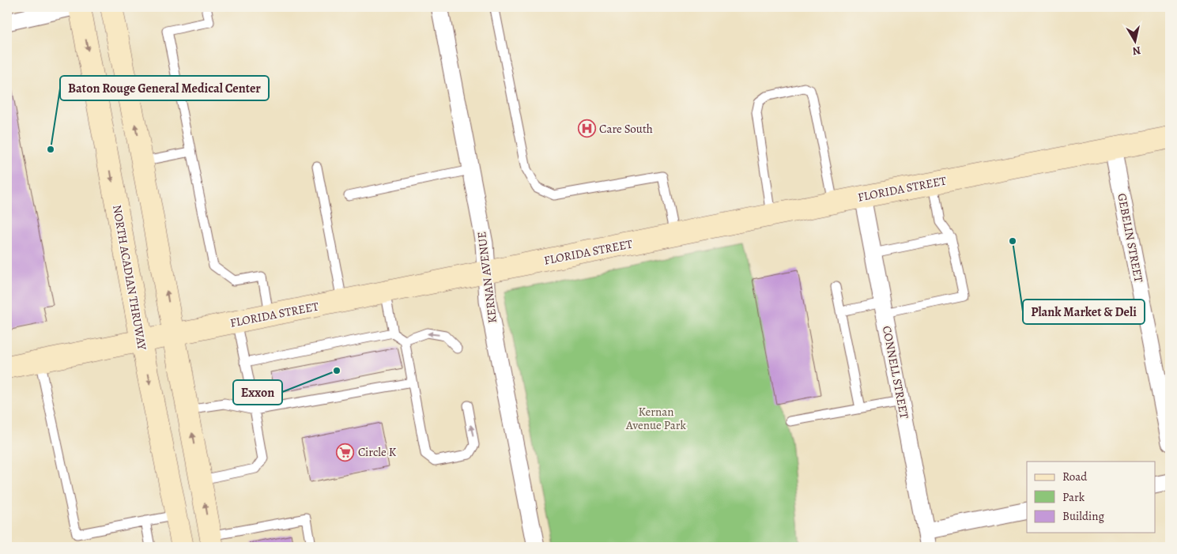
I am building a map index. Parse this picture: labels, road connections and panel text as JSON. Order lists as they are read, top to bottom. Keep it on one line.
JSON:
{"streets":{"main road":["FLORIDA STREET","NORTH ACADIAN THRUWAY"],"street":["GEBELIN STREET","KERNAN AVENUE","CONNELL STREET"]},"crossings":[["FLORIDA STREET","GEBELIN STREET"],["FLORIDA STREET","NORTH ACADIAN THRUWAY"],["FLORIDA STREET","KERNAN AVENUE"],["FLORIDA STREET","CONNELL STREET"]],"parks":["Kernan Avenue Park"],"places":{"hospital":["Care South"],"other":["Baton Rouge General Medical Center","Plank Market & Deli","Exxon"],"supermarket":["Circle K"]},"legend":["Road","Park","Building"],"north":"bottom"}
